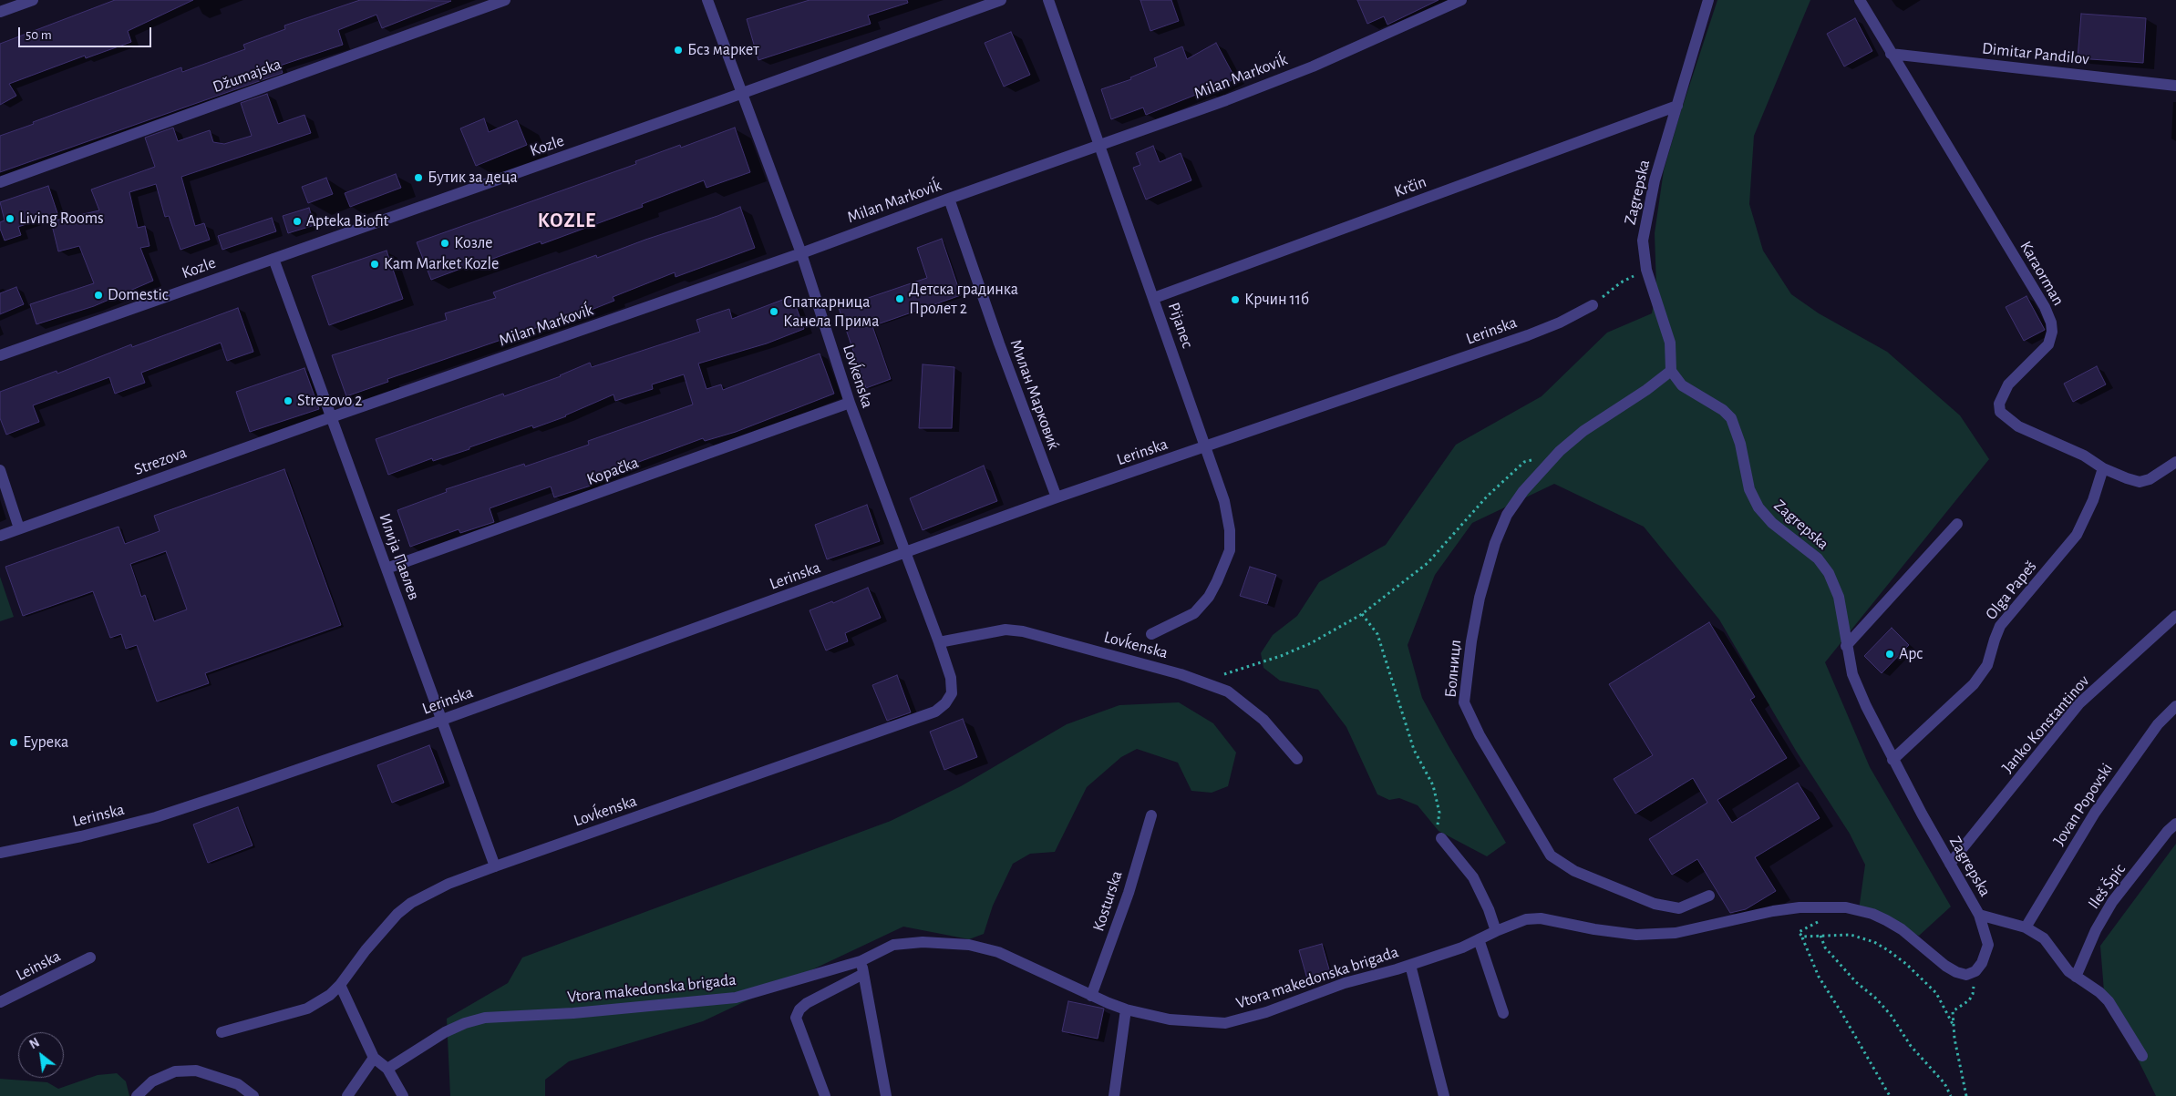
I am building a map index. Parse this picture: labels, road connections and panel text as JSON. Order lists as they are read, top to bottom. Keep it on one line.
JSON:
{"streets":{"street":["Dimitar Pandilov","Džumajska","Milan Markoviḱ","Kozle","Krčin","Zagrepska","Karaorman","Pijanec","Lerinska","Lovḱenska","Милан Марковиќ","Strezova","Kopačka","Илија Павлев","Olga Papeš","Болницл","Janko Konstantinov","Jovan Popovski","Ileš Špic","Kosturska","Leinska","Vtora makedonska brigada"]},"crossings":[["Dimitar Pandilov","Karaorman"],["Milan Markoviḱ","Pijanec"],["Milan Markoviḱ","Lovḱenska"],["Milan Markoviḱ","Милан Марковиќ"],["Milan Markoviḱ","Strezova"],["Milan Markoviḱ","Илија Павлев"],["Kozle","Lovḱenska"],["Kozle","Илија Павлев"],["Krčin","Zagrepska"],["Krčin","Pijanec"],["Zagrepska","Olga Papeš"],["Zagrepska","Болницл"],["Zagrepska","Janko Konstantinov"],["Zagrepska","Jovan Popovski"],["Zagrepska","Ileš Špic"],["Karaorman","Olga Papeš"],["Pijanec","Lerinska"],["Lerinska","Lovḱenska"],["Lerinska","Милан Марковиќ"],["Lerinska","Илија Павлев"],["Lovḱenska","Kopačka"],["Lovḱenska","Илија Павлев"],["Strezova","Илија Павлев"],["Kopačka","Илија Павлев"],["Kosturska","Vtora makedonska brigada"]],"districts":["KOZLE"],"places":["Бсз маркет","Бутик за деца","Living Rooms","Apteka Biofit","Козле","Kam Market Kozle","Domestic","Детска градинка Пролет 2","Крчин 11б","Спаткарница Канела Прима","Strezovo 2","Арс","Еурека"],"scale_bar":"50 m","north":"top left"}
